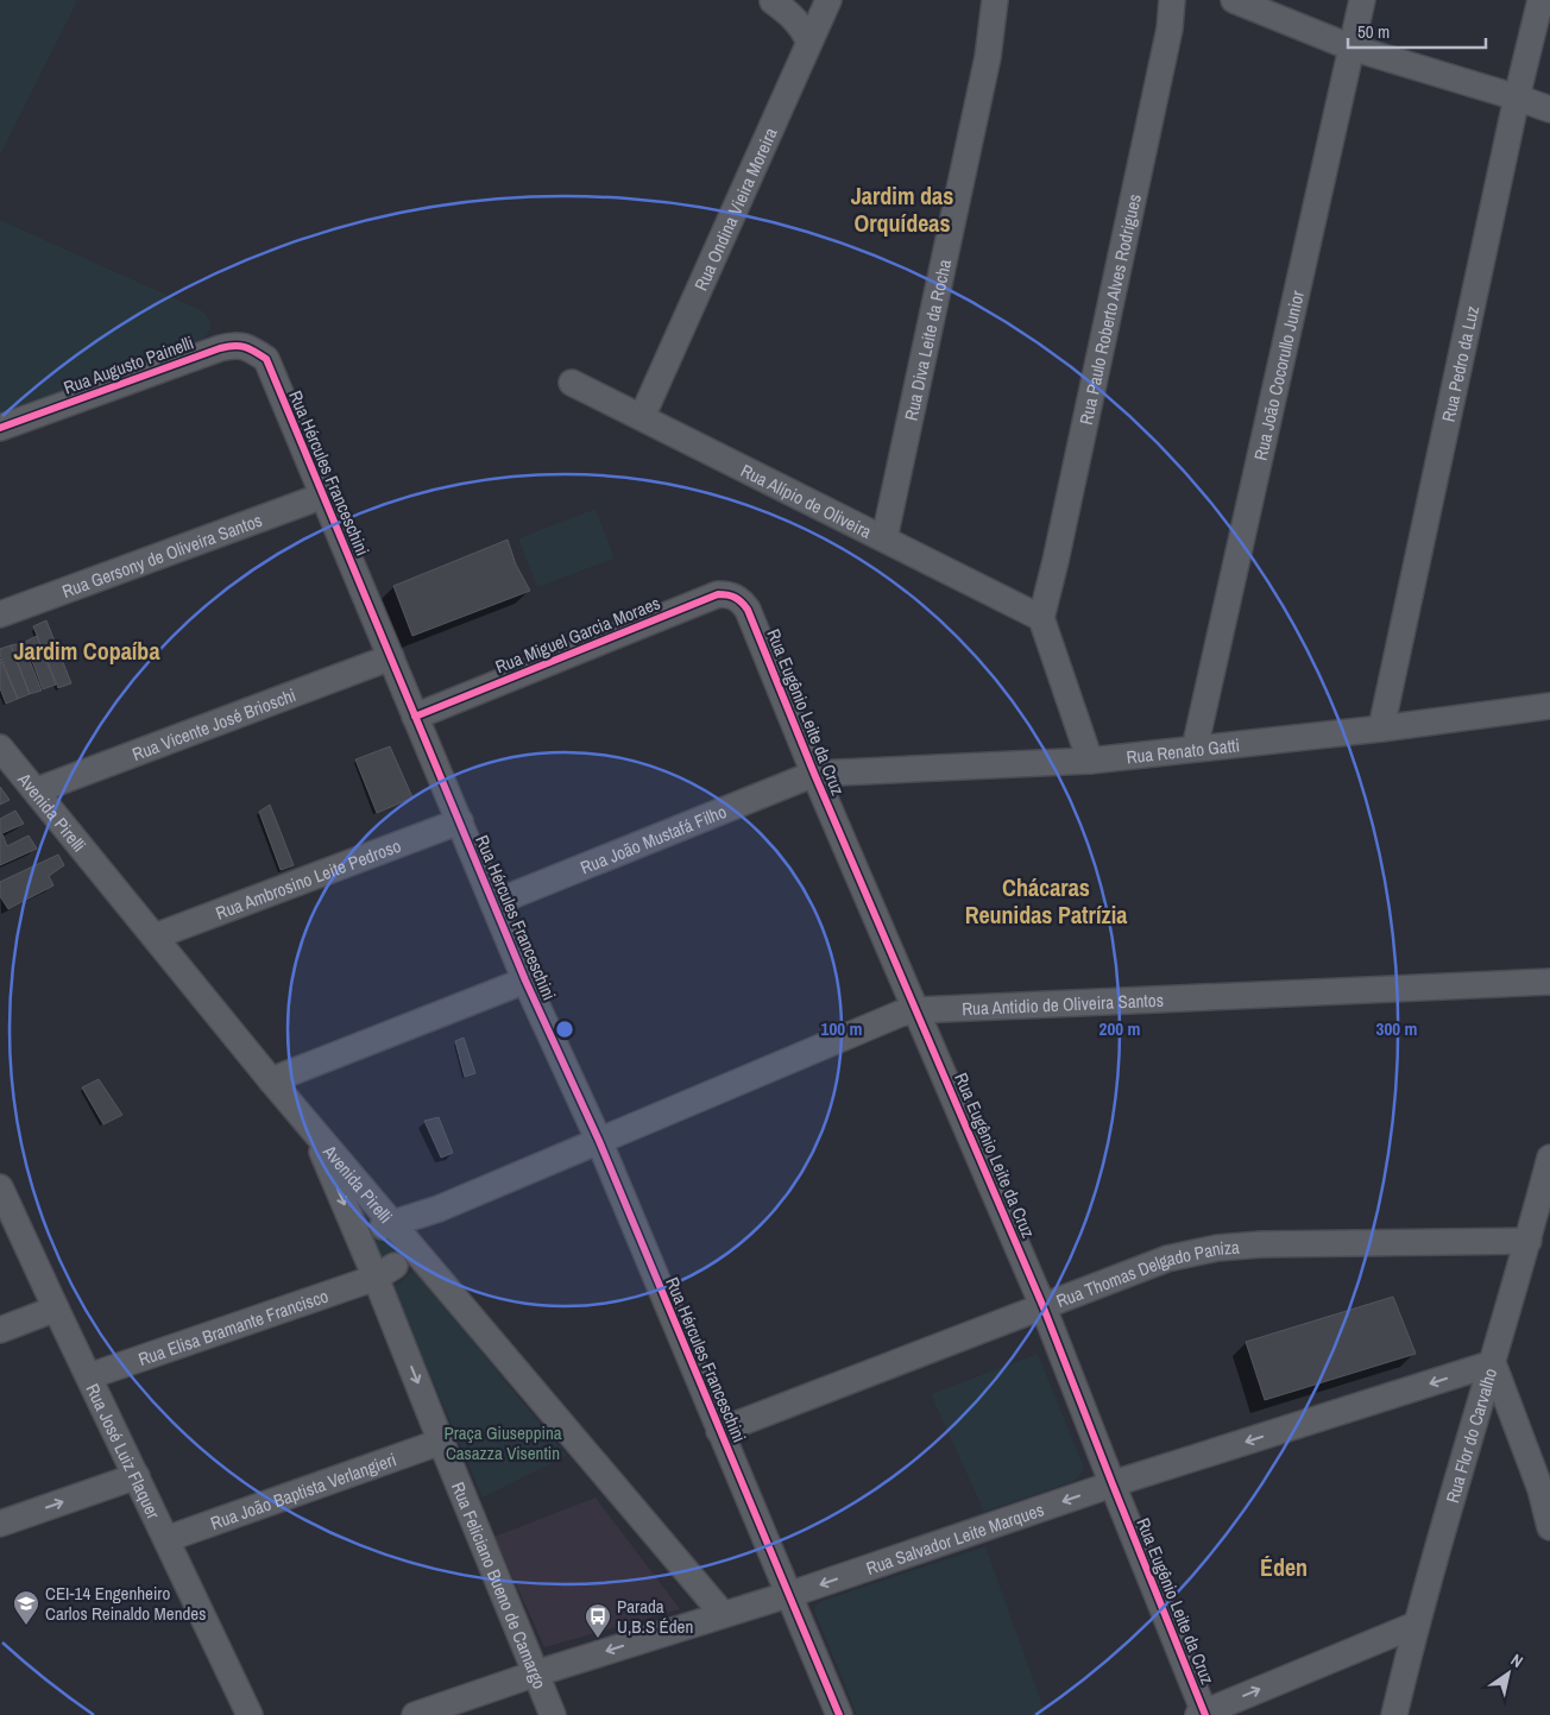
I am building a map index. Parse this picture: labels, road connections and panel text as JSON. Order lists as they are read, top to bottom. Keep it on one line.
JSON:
{"streets":{"street":["Rua Ondina Vieira Moreira","Rua Paulo Roberto Alves Rodrigues","Rua Diva Leite da Rocha","Rua Pedro da Luz","Rua Augusto Painelli","Rua João Cocorullo Junior","Rua Hércules Franceschini","Rua Alípio de Oliveira","Rua Gersony de Oliveira Santos","Rua Miguel Garcia Moraes","Rua Eugênio Leite da Cruz","Rua Vicente José Brioschi","Rua Renato Gatti","Avenida Pirelli","Rua João Mustafá Filho","Rua Ambrosino Leite Pedroso","Rua Antidio de Oliveira Santos","Rua Thomas Delgado Paniza","Rua Elisa Bramante Francisco","Rua Flor do Carvalho","Rua José Luiz Flaquer","Rua João Baptista Verlangieri","Rua Salvador Leite Marques","Rua Feliciano Bueno de Camargo"]},"crossings":[["Rua Ondina Vieira Moreira","Rua Alípio de Oliveira"],["Rua Paulo Roberto Alves Rodrigues","Rua Alípio de Oliveira"],["Rua Diva Leite da Rocha","Rua Alípio de Oliveira"],["Rua Pedro da Luz","Rua Renato Gatti"],["Rua Augusto Painelli","Rua Hércules Franceschini"],["Rua João Cocorullo Junior","Rua Renato Gatti"],["Rua Hércules Franceschini","Rua Gersony de Oliveira Santos"],["Rua Hércules Franceschini","Rua Miguel Garcia Moraes"],["Rua Hércules Franceschini","Rua Vicente José Brioschi"],["Rua Hércules Franceschini","Rua João Mustafá Filho"],["Rua Hércules Franceschini","Rua Ambrosino Leite Pedroso"],["Rua Hércules Franceschini","Rua Antidio de Oliveira Santos"],["Rua Hércules Franceschini","Rua Thomas Delgado Paniza"],["Rua Hércules Franceschini","Rua Salvador Leite Marques"],["Rua Miguel Garcia Moraes","Rua Eugênio Leite da Cruz"],["Rua Eugênio Leite da Cruz","Rua Renato Gatti"],["Rua Eugênio Leite da Cruz","Rua João Mustafá Filho"],["Rua Eugênio Leite da Cruz","Rua Antidio de Oliveira Santos"],["Rua Eugênio Leite da Cruz","Rua Thomas Delgado Paniza"],["Rua Eugênio Leite da Cruz","Rua Salvador Leite Marques"],["Rua Vicente José Brioschi","Avenida Pirelli"],["Rua Renato Gatti","Rua João Mustafá Filho"],["Avenida Pirelli","Rua Ambrosino Leite Pedroso"],["Avenida Pirelli","Rua Elisa Bramante Francisco"],["Avenida Pirelli","Rua Salvador Leite Marques"],["Avenida Pirelli","Rua Feliciano Bueno de Camargo"],["Rua Thomas Delgado Paniza","Rua Flor do Carvalho"],["Rua Elisa Bramante Francisco","Rua José Luiz Flaquer"],["Rua Elisa Bramante Francisco","Rua Feliciano Bueno de Camargo"],["Rua Flor do Carvalho","Rua Salvador Leite Marques"],["Rua José Luiz Flaquer","Rua João Baptista Verlangieri"],["Rua João Baptista Verlangieri","Rua Feliciano Bueno de Camargo"],["Rua Salvador Leite Marques","Rua Feliciano Bueno de Camargo"]],"one_way":["Rua Salvador Leite Marques","Rua Feliciano Bueno de Camargo"],"districts":["Jardim das Orquídeas","Jardim Copaíba","Chácaras Reunidas Patrízia","Éden"],"parks":["Praça Giuseppina Casazza Visentin"],"places":{"school or university":["CEI-14 Engenheiro Carlos Reinaldo Mendes"],"bus stop":["Parada U,B.S Éden"]},"scale_bar":"50 m","north":"top right","rings":["100 m","200 m","300 m"]}
